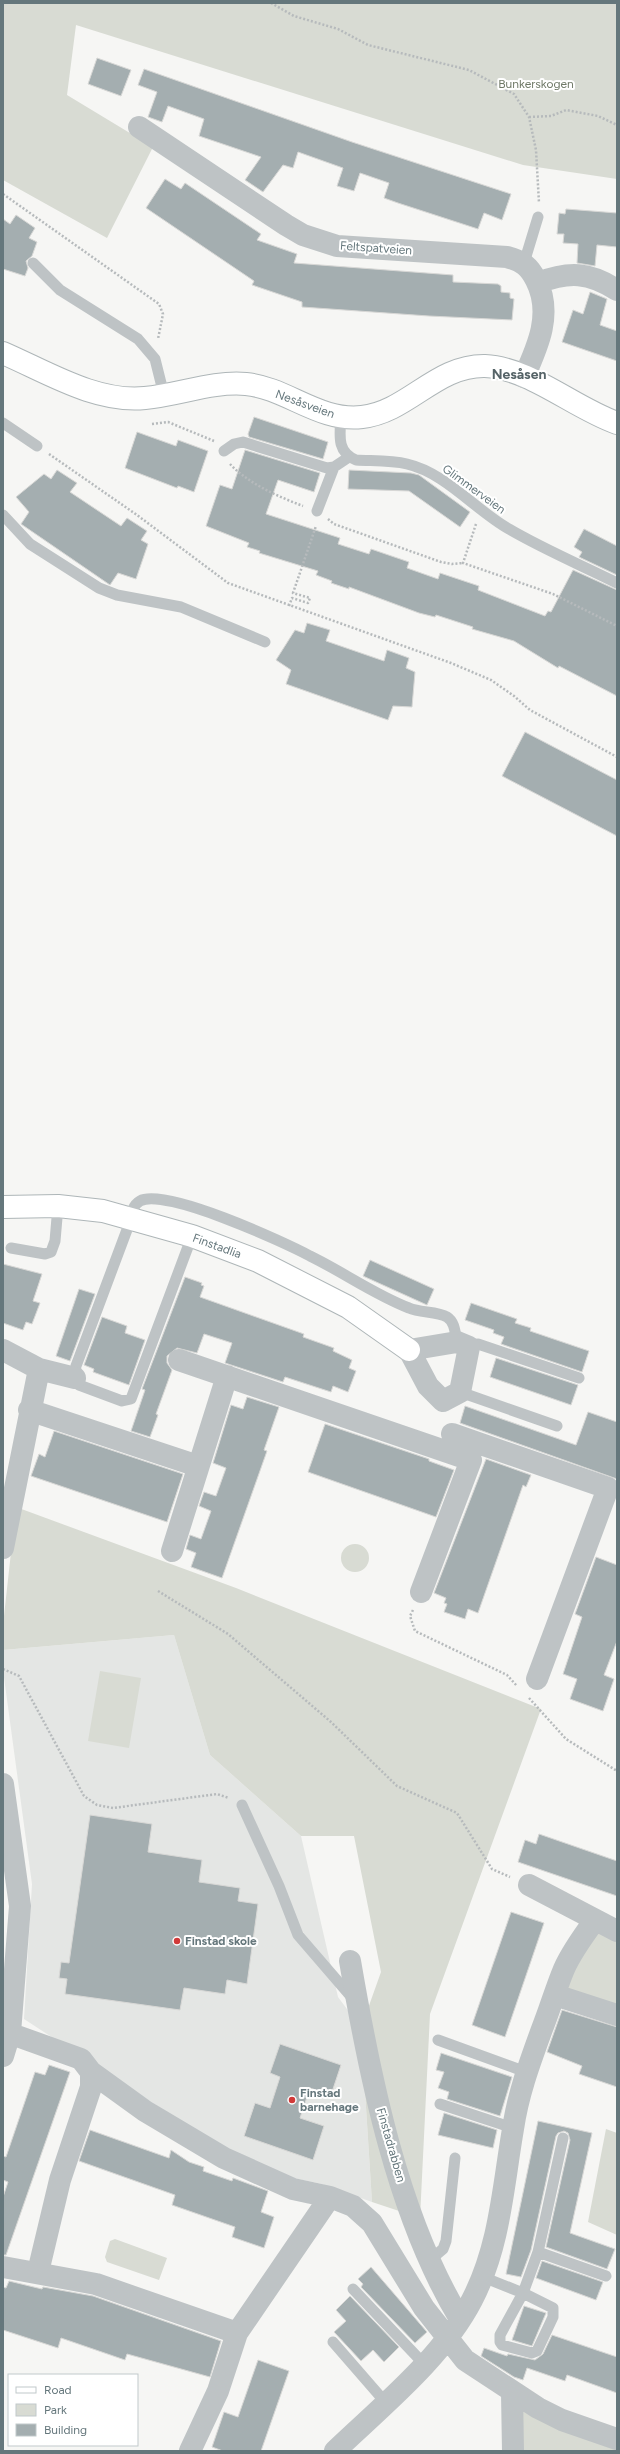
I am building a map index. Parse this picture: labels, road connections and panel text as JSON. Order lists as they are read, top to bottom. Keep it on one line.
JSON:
{"streets":{"street":["Feltspatveien","Nesåsveien","Finstadlia","Finstadrabben"],"lane":["Glimmerveien"]},"districts":["Nesåsen"],"parks":["Bunkerskogen"],"places":["Finstad skole","Finstad barnehage"],"legend":["Road","Park","Building"]}
